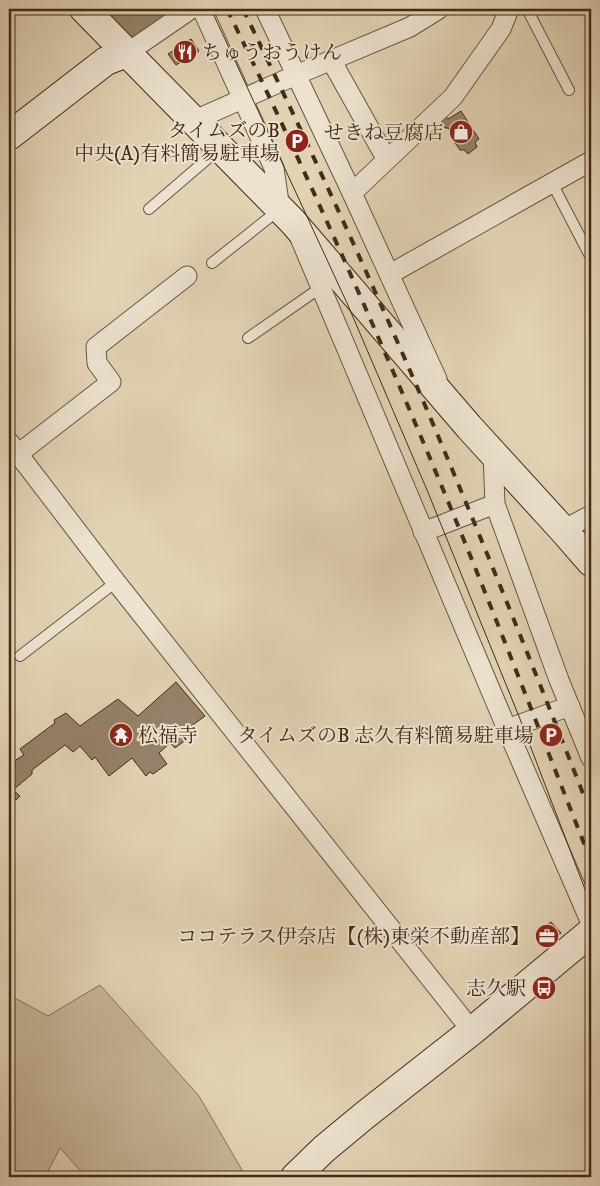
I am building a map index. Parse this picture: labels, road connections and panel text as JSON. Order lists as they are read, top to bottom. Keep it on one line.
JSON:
{"places":{"restaurant":["ちゅうおうけん"],"shop":["せきね豆腐店"],"parking":["タイムズのB 中央(A)有料簡易駐車場","タイムズのB 志久有料簡易駐車場"],"temple":["松福寺"],"office":["ココテラス伊奈店【(株)東栄不動産部】"],"bus stop":["志久駅"]}}
